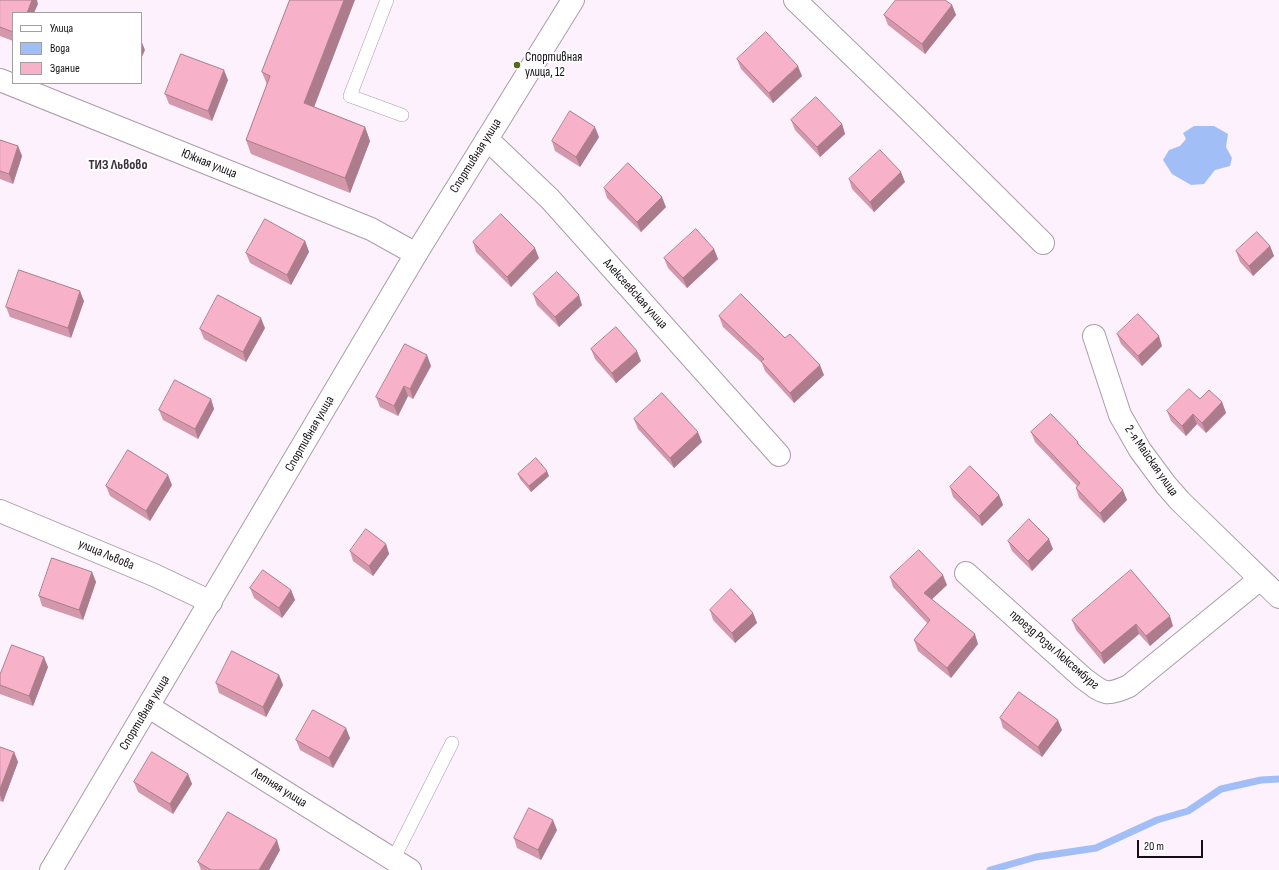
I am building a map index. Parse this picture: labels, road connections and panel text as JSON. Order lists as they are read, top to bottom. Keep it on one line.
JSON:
{"streets":{"street":["Спортивная улица","Южная улица","Алексеевская улица","2-я Майская улица","улица Львова","проезд Розы Люксембург","Летняя улица"]},"crossings":[["Спортивная улица","Южная улица"],["Спортивная улица","Алексеевская улица"],["Спортивная улица","улица Львова"],["Спортивная улица","Летняя улица"],["2-я Майская улица","проезд Розы Люксембург"]],"districts":["ТИЗ Львово"],"places":["Спортивная улица, 12"],"legend":["Улица","Вода","Здание"],"scale_bar":"20 m"}
